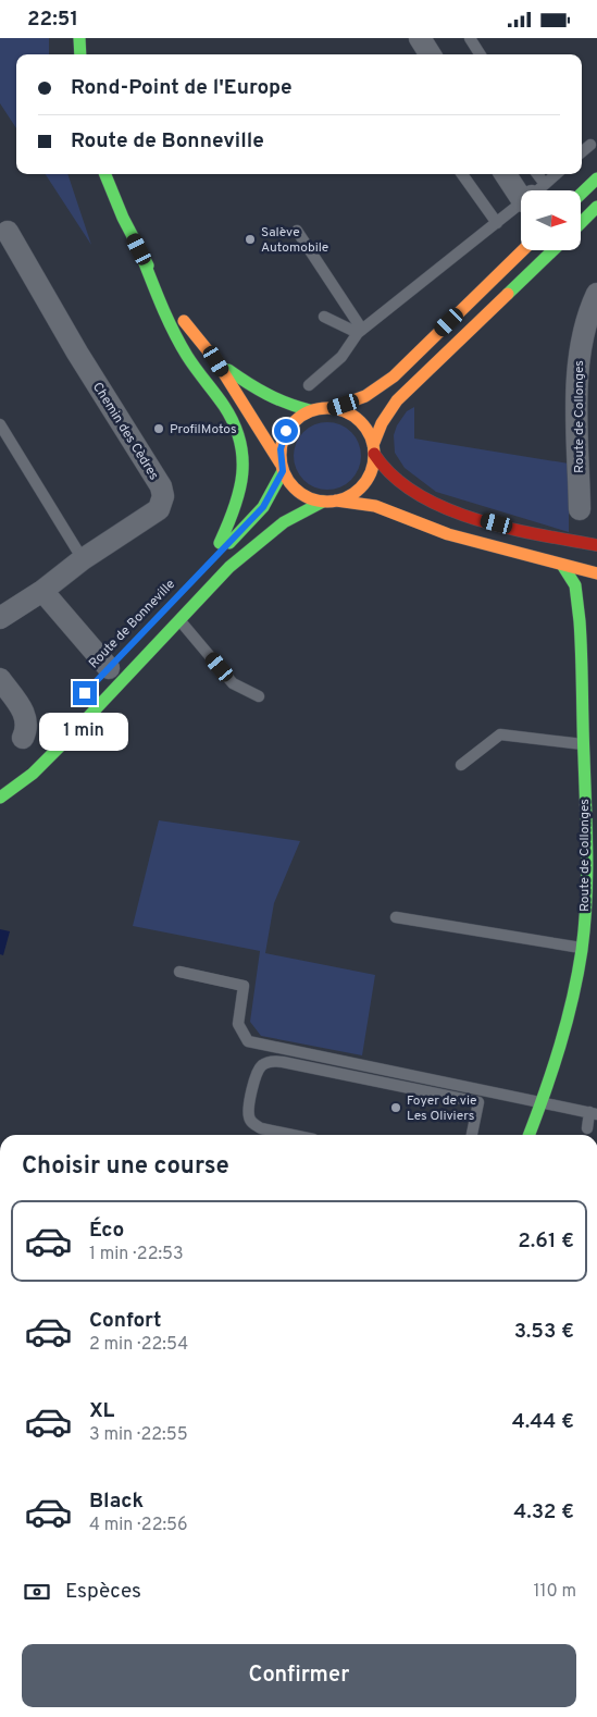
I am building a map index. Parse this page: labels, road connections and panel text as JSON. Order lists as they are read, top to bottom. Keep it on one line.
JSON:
{"streets":{"main road":["Route de Collonges"],"street":["Chemin des Cèdres"]},"places":["Salève Automobile","ProfilMotos","Foyer de vie Les Oliviers"],"north":"right","page":{"status":"22:51","banner":["Rond-Point de l'Europe","Route de Bonneville"],"bubble":"1 min","heading":"Choisir une course","list":[{"name":"Éco","note":"1 min · 22:53","value":"2.61 €"},{"name":"Confort","note":"2 min · 22:54","value":"3.53 €"},{"name":"XL","note":"3 min · 22:55","value":"4.44 €"},{"name":"Black","note":"4 min · 22:56","value":"4.32 €"}],"pay":["Espèces","110 m"],"buttons":"Confirmer"}}
